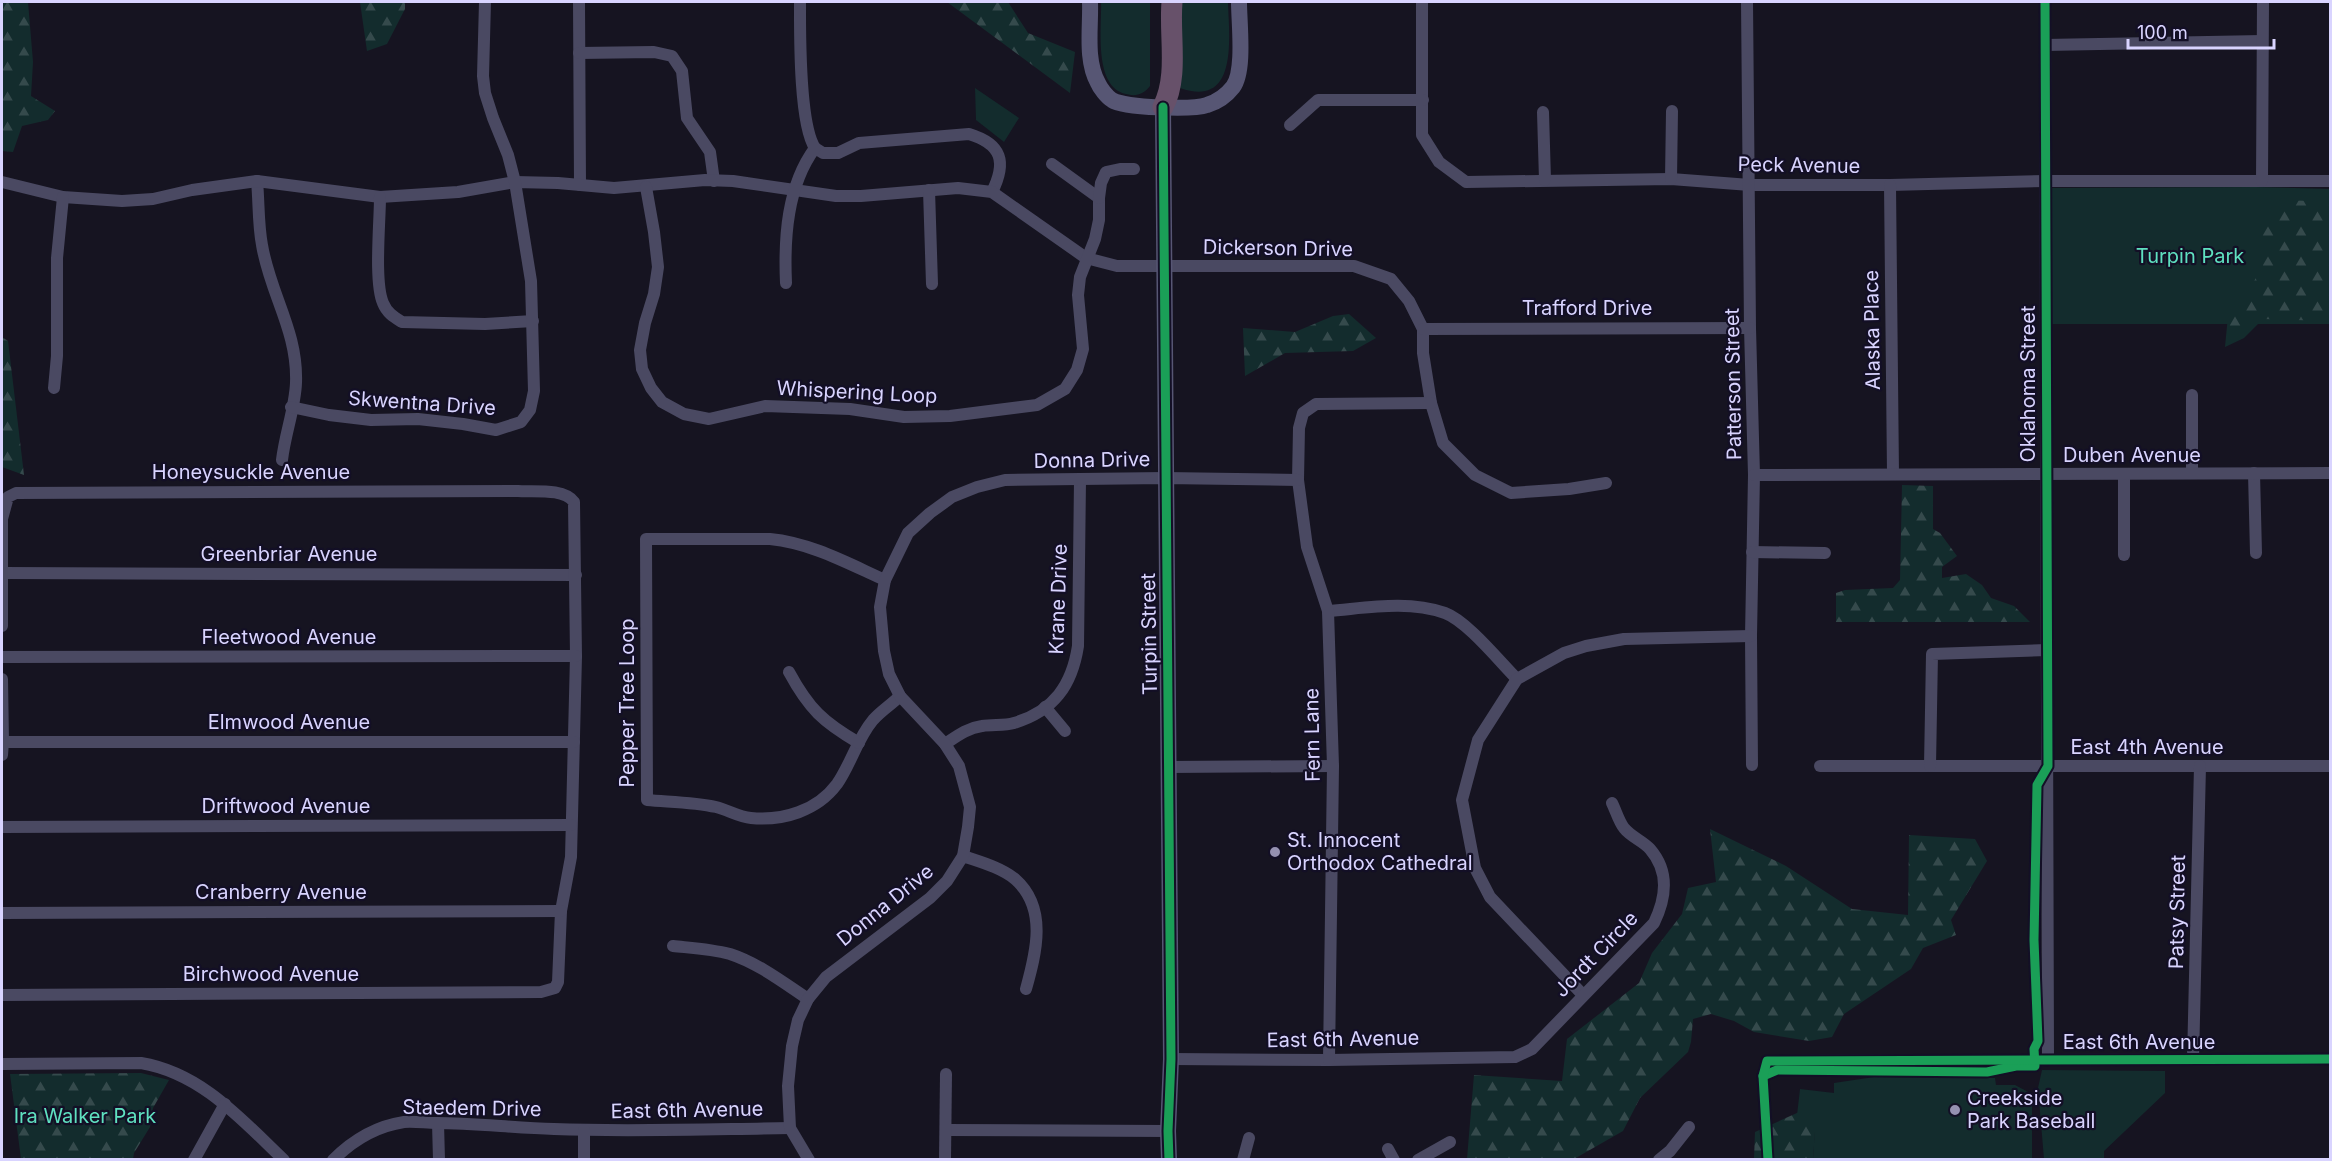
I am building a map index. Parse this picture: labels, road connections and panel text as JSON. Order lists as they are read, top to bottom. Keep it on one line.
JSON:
{"streets":{"street":["Peck Avenue","Dickerson Drive","Trafford Drive","Alaska Place","Patterson Street","Oklahoma Street","Whispering Loop","Skwentna Drive","Duben Avenue","Donna Drive","Honeysuckle Avenue","Greenbriar Avenue","Krane Drive","Turpin Street","Fleetwood Avenue","Pepper Tree Loop","Elmwood Avenue","Fern Lane","East 4th Avenue","Driftwood Avenue","Cranberry Avenue","Patsy Street","Jordt Circle","Birchwood Avenue","East 6th Avenue","Staedem Drive"]},"crossings":[["Peck Avenue","Alaska Place"],["Peck Avenue","Patterson Street"],["Peck Avenue","Oklahoma Street"],["Dickerson Drive","Trafford Drive"],["Dickerson Drive","Whispering Loop"],["Dickerson Drive","Turpin Street"],["Dickerson Drive","Fern Lane"],["Trafford Drive","Patterson Street"],["Alaska Place","Duben Avenue"],["Patterson Street","Duben Avenue"],["Oklahoma Street","Duben Avenue"],["Oklahoma Street","East 4th Avenue"],["Oklahoma Street","East 6th Avenue"],["Donna Drive","Krane Drive"],["Donna Drive","Turpin Street"],["Donna Drive","Pepper Tree Loop"],["Donna Drive","Fern Lane"],["Donna Drive","East 6th Avenue"],["Honeysuckle Avenue","Greenbriar Avenue"],["Turpin Street","East 6th Avenue"],["Fern Lane","East 6th Avenue"],["East 4th Avenue","Patsy Street"],["Cranberry Avenue","Birchwood Avenue"],["Patsy Street","East 6th Avenue"],["Jordt Circle","East 6th Avenue"],["East 6th Avenue","Staedem Drive"]],"parks":["Turpin Park","Ira Walker Park"],"places":["St. Innocent Orthodox Cathedral","Creekside Park Baseball"],"scale_bar":"100 m"}
